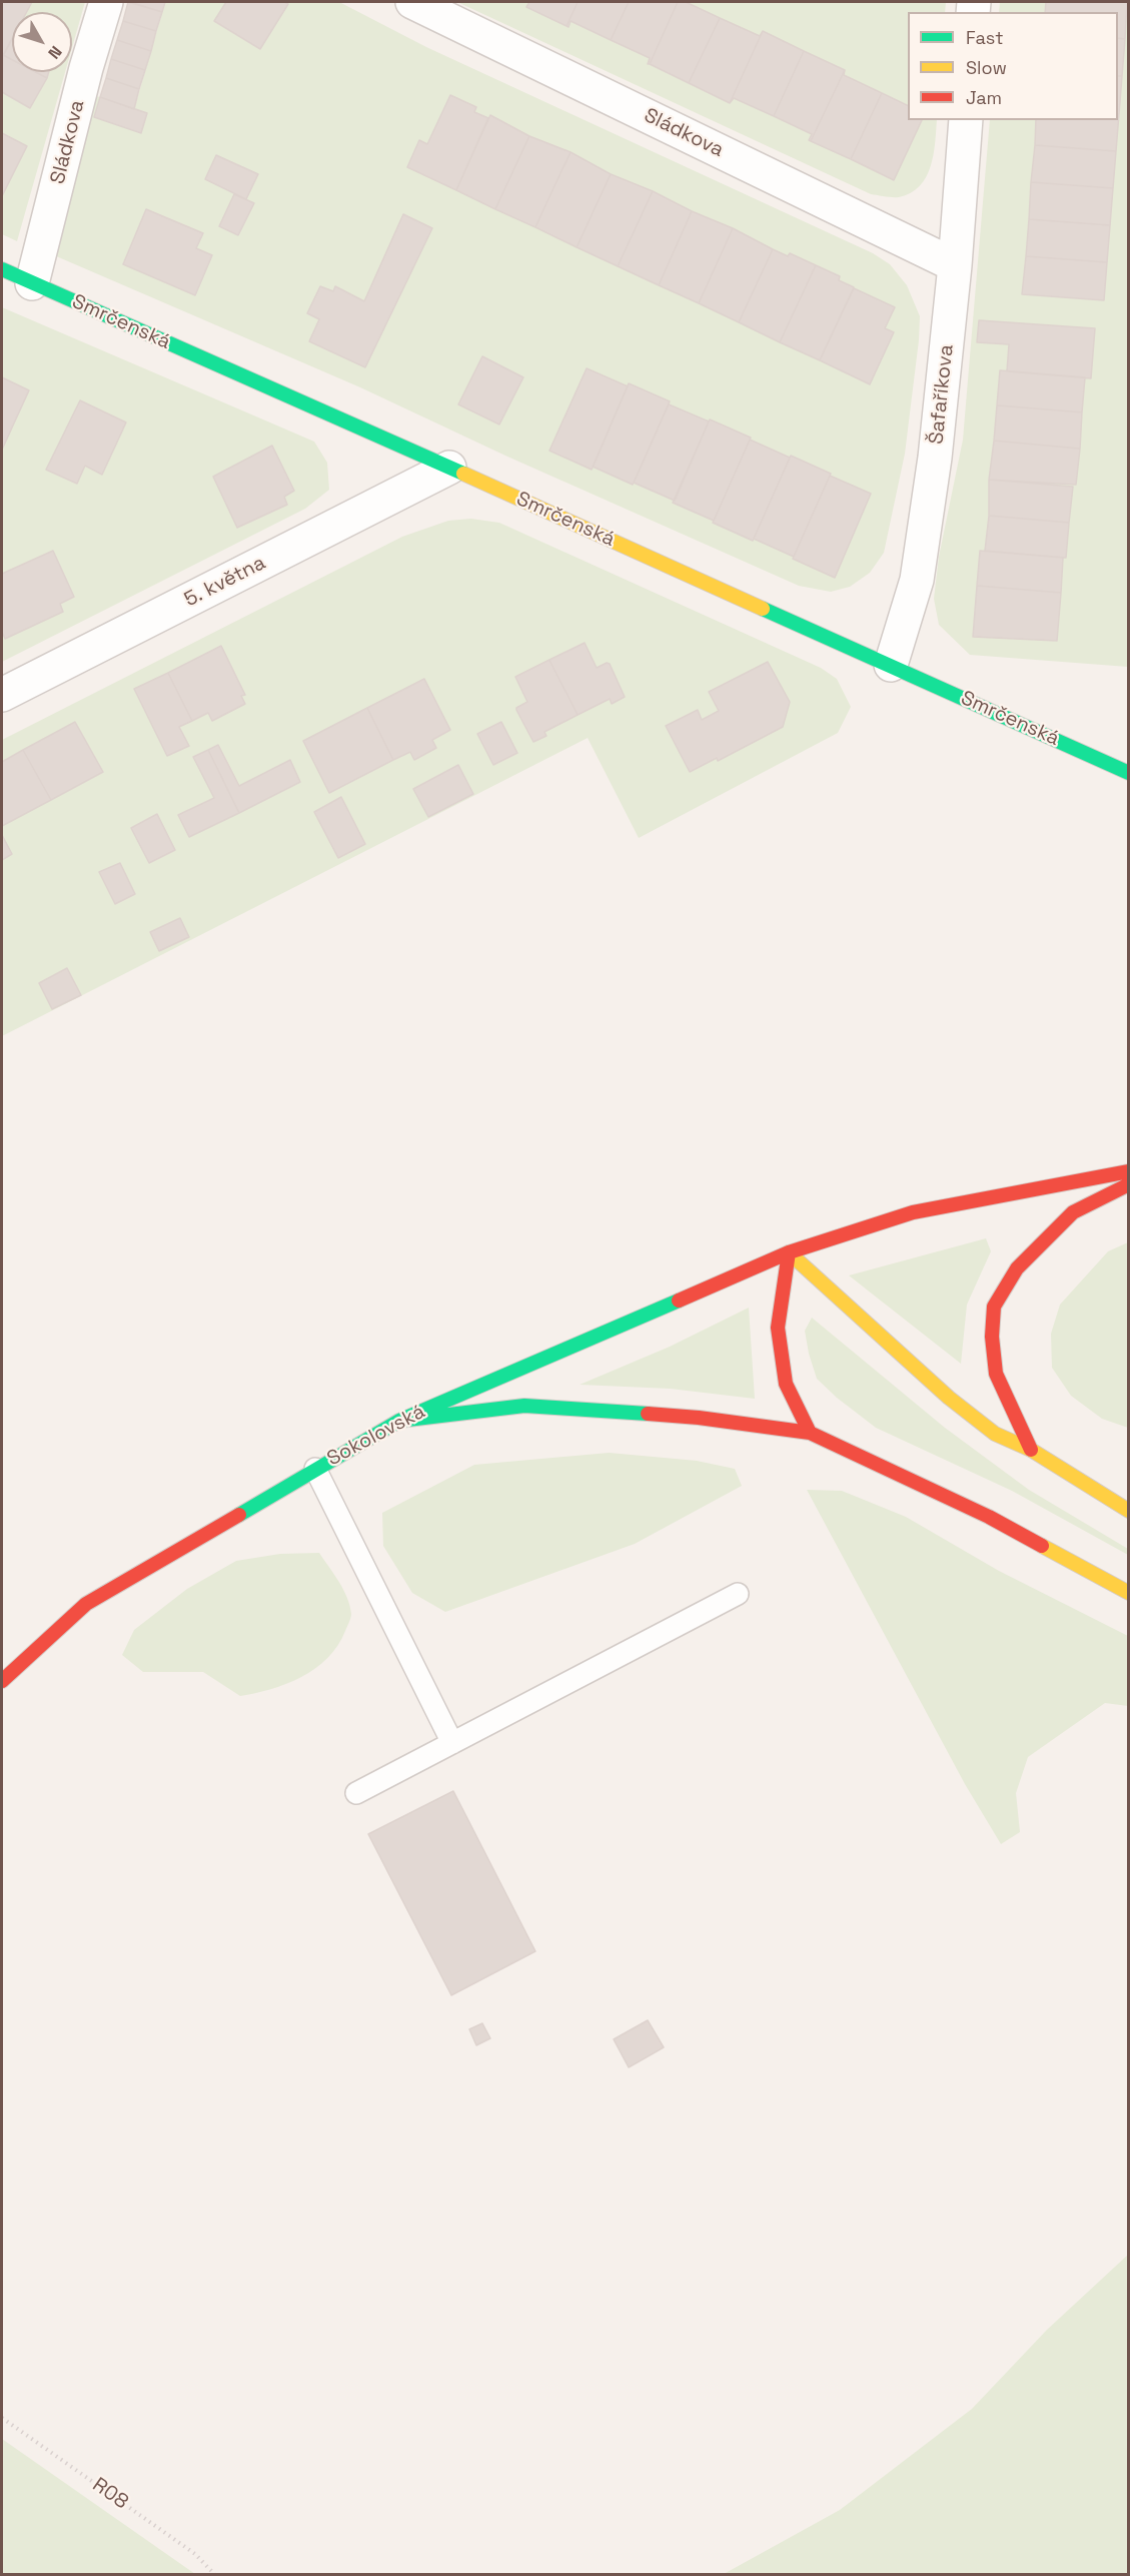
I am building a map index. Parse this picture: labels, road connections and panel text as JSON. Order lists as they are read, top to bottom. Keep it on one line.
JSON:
{"streets":{"main road":["Smrčenská","Sokolovská"],"street":["Sládkova","Šafaříkova","5. května"],"path":["R08"]},"crossings":[["Sládkova","Smrčenská"],["Sládkova","Šafaříkova"],["Smrčenská","Šafaříkova"],["Smrčenská","5. května"]],"legend":["Fast","Slow","Jam"],"north":"bottom right"}
